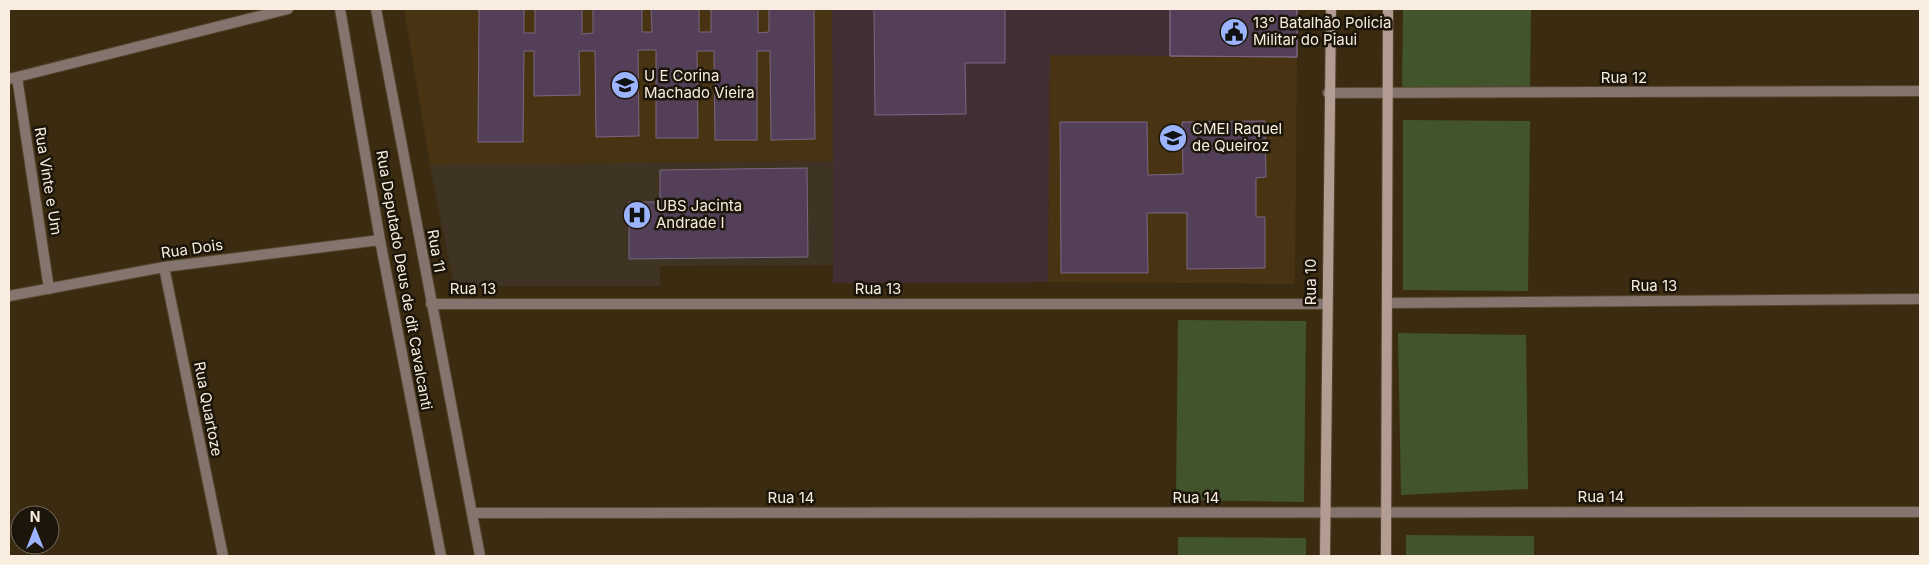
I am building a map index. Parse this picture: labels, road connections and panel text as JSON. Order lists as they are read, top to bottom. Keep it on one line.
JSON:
{"streets":{"main road":["Rua 10"],"street":["Rua 12","Rua Vinte e Um","Rua Dois","Rua 11","Rua Deputado Deus de dit Cavalcanti","Rua 13","Rua Quartoze","Rua 14"]},"crossings":[["Rua 12","Rua 10"],["Rua Vinte e Um","Rua Dois"],["Rua Dois","Rua Deputado Deus de dit Cavalcanti"],["Rua Dois","Rua Quartoze"],["Rua 11","Rua 13"],["Rua 11","Rua 14"],["Rua 10","Rua 13"],["Rua 10","Rua 14"]],"places":{"public building":["13° Batalhão Policia Militar do Piaui"],"school or university":["U E Corina Machado Vieira","CMEI Raquel de Queiroz"],"hospital":["UBS Jacinta Andrade I"]},"north":"top"}
